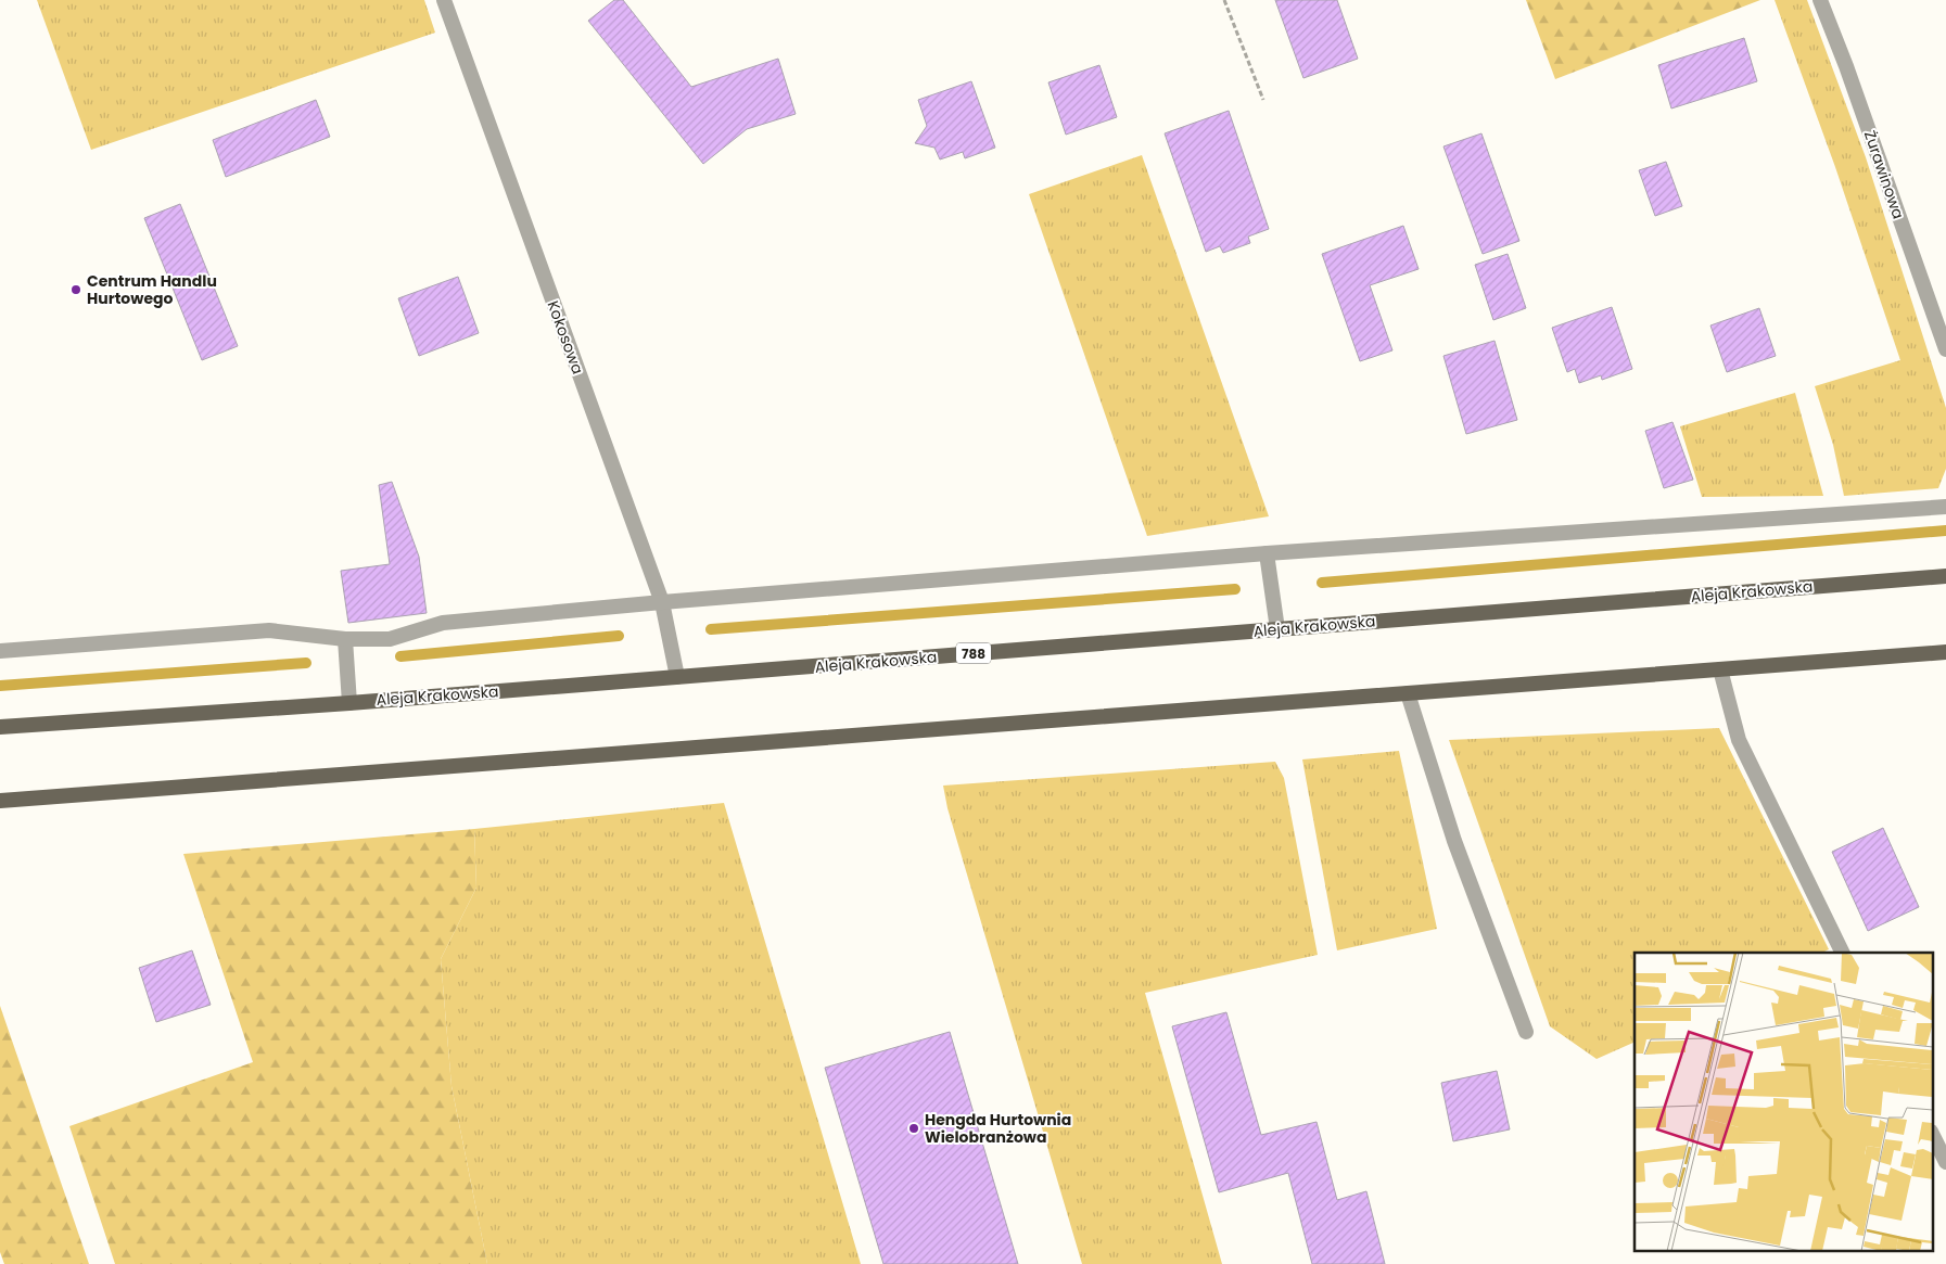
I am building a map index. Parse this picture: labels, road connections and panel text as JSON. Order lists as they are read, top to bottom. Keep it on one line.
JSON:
{"streets":{"main road":["Aleja Krakowska","788"],"street":["Żurawinowa","Kokosowa"]},"crossings":[["Kokosowa","Aleja Krakowska"]],"places":["Centrum Handlu Hurtowego","Hengda Hurtownia Wielobranżowa"]}
